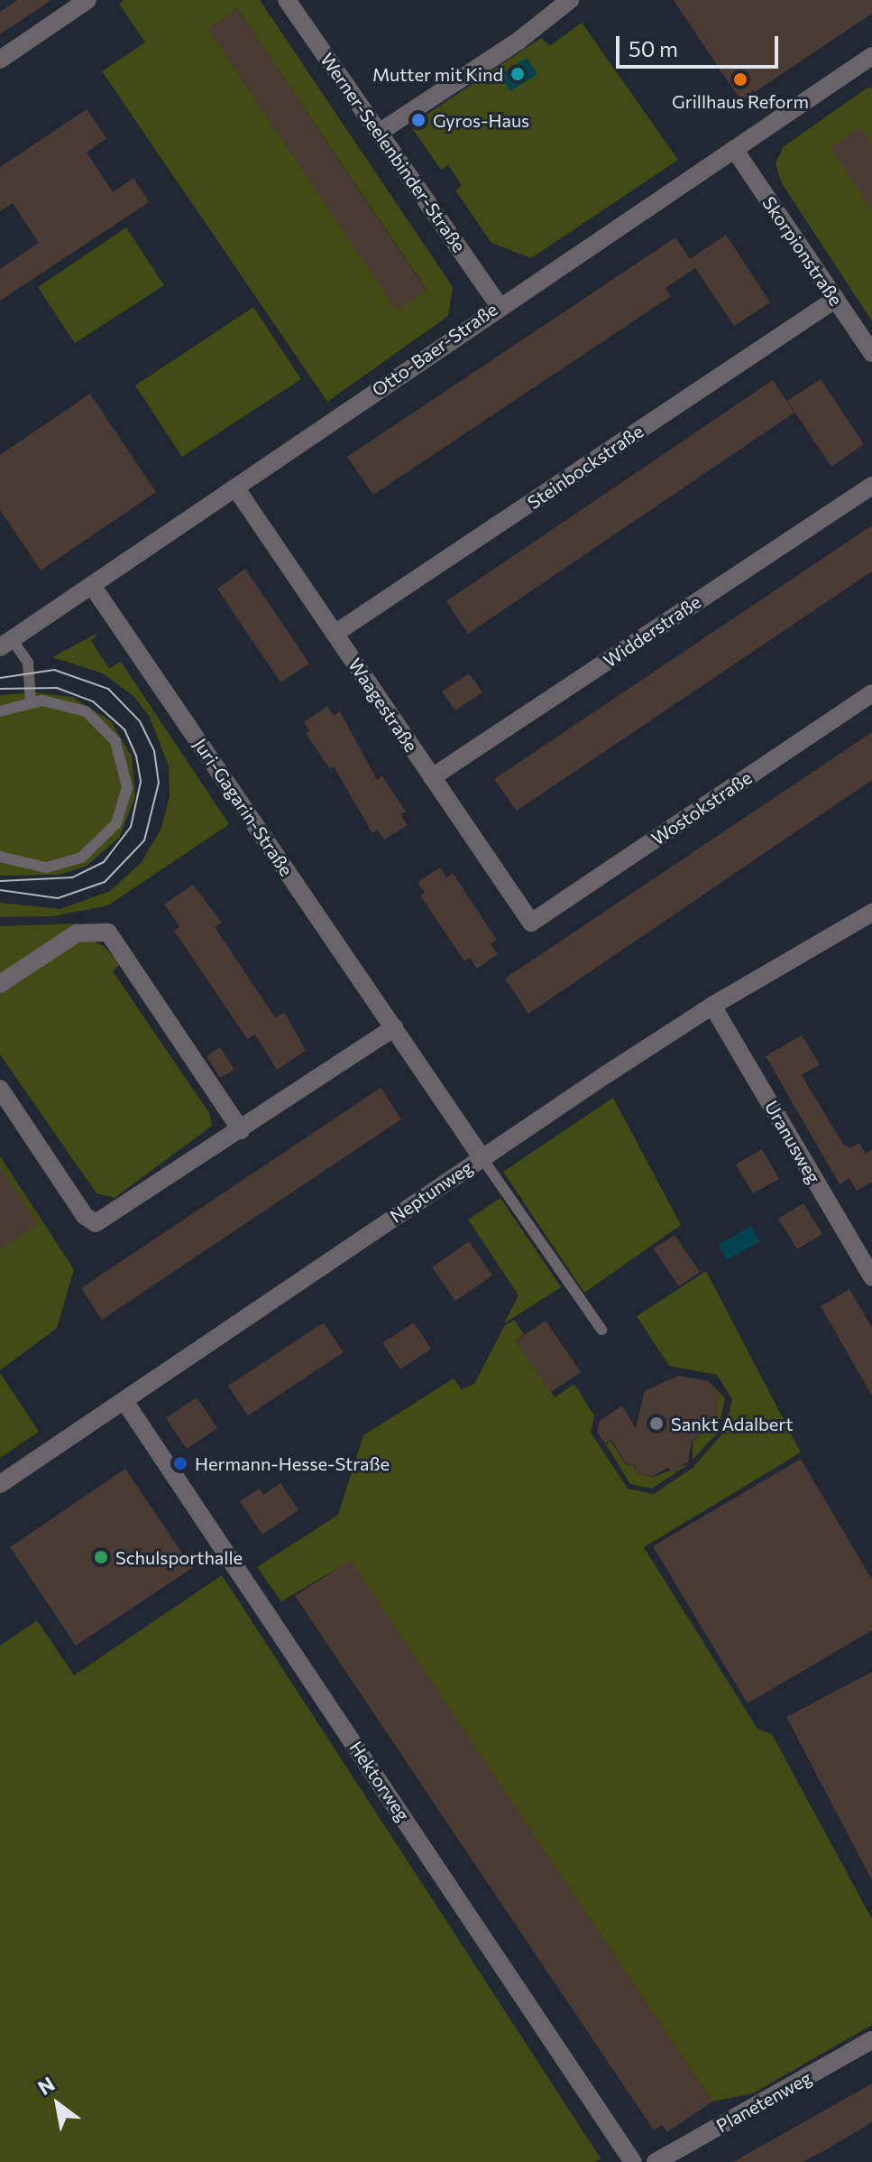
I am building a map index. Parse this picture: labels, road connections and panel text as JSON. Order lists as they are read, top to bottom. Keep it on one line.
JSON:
{"streets":{"street":["Werner-Seelenbinder-Straße","Skorpionstraße","Otto-Baer-Straße","Steinbockstraße","Widderstraße","Waagestraße","Juri-Gagarin-Straße","Wostokstraße","Uranusweg","Neptunweg","Hektorweg","Planetenweg"]},"crossings":[["Werner-Seelenbinder-Straße","Otto-Baer-Straße"],["Skorpionstraße","Otto-Baer-Straße"],["Skorpionstraße","Steinbockstraße"],["Otto-Baer-Straße","Waagestraße"],["Otto-Baer-Straße","Juri-Gagarin-Straße"],["Steinbockstraße","Waagestraße"],["Widderstraße","Waagestraße"],["Waagestraße","Wostokstraße"],["Juri-Gagarin-Straße","Neptunweg"],["Uranusweg","Neptunweg"],["Neptunweg","Hektorweg"]],"places":["Mutter mit Kind","Grillhaus Reform","Gyros-Haus","Sankt Adalbert","Hermann-Hesse-Straße","Schulsporthalle"],"scale_bar":"50 m","north":"top left"}
